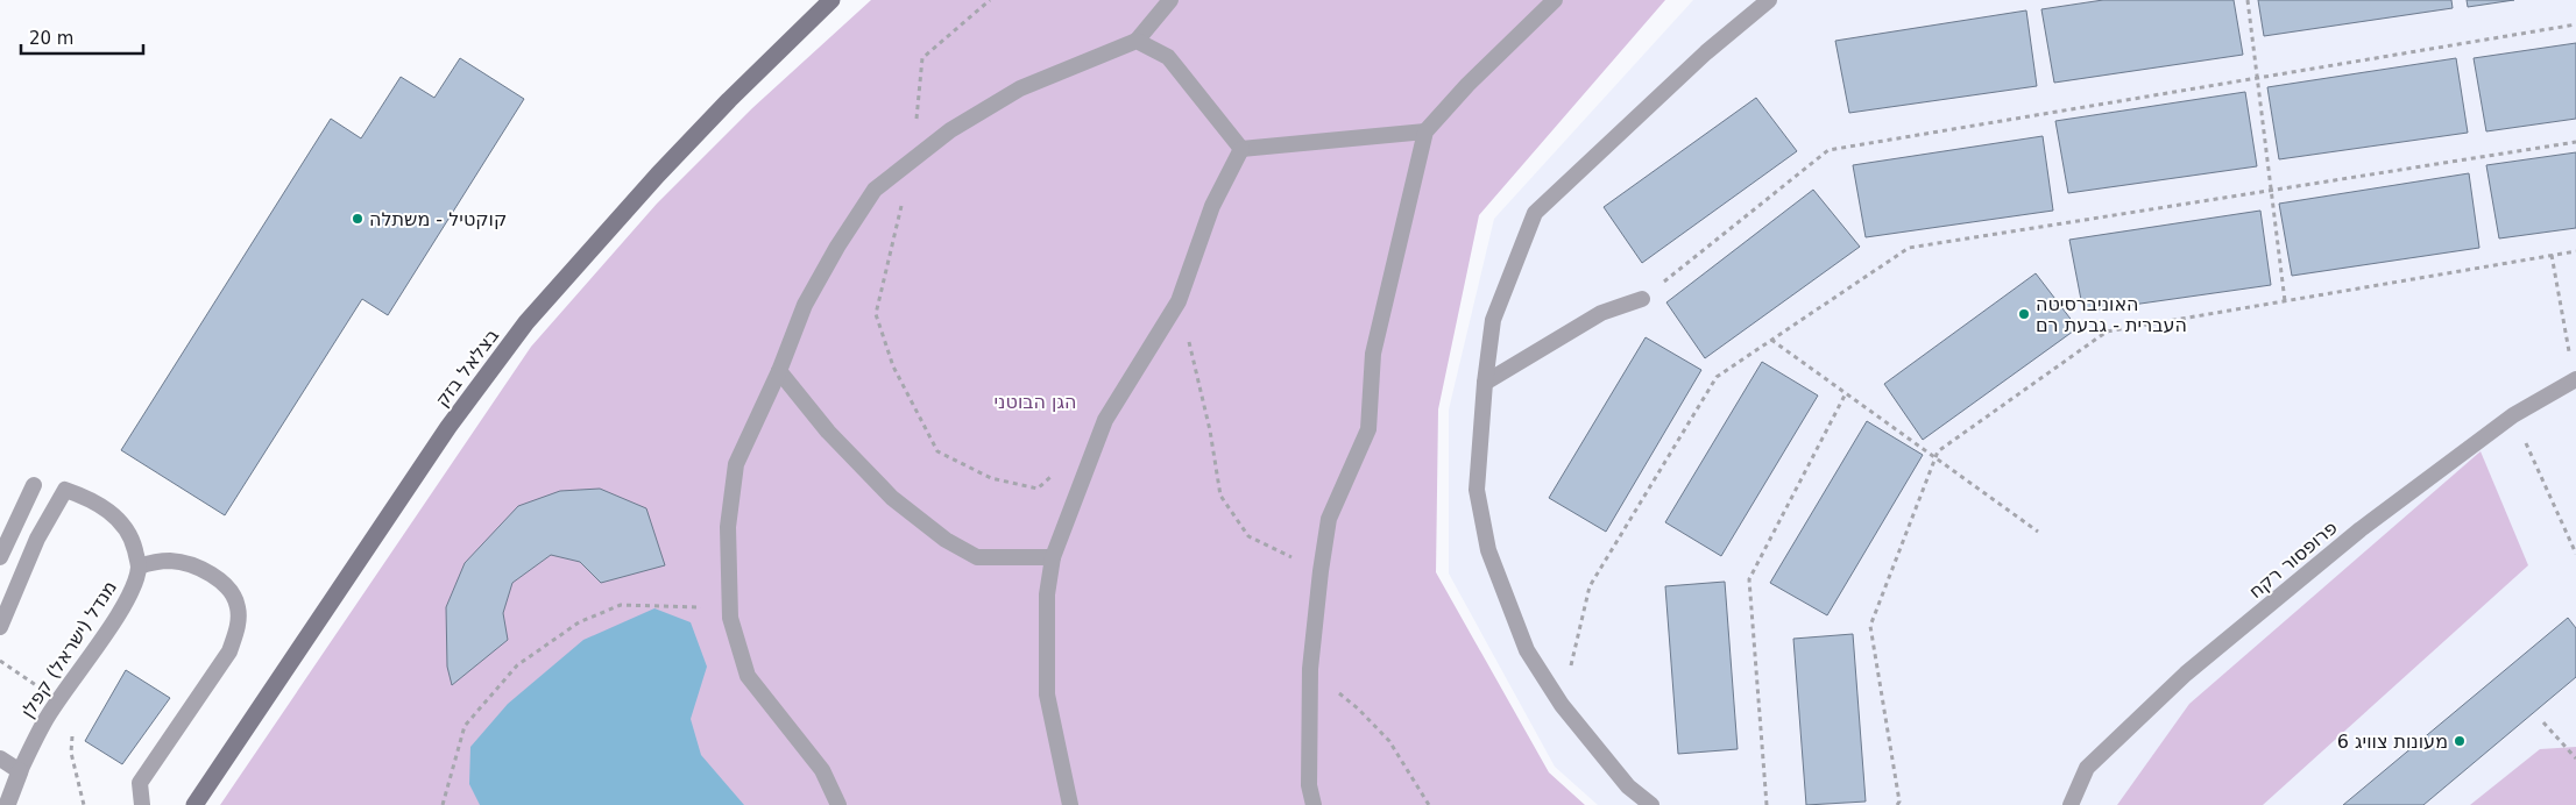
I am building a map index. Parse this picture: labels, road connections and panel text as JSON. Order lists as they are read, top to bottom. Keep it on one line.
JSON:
{"streets":{"street":["בצלאל בזק","מנדל (ישראל) קפלן"],"lane":["פרופסור רקח"]},"parks":["הגן הבוטני"],"places":["קוקטיל - משתלה","האוניברסיטה העברית - גבעת רם","מעונות צוויג 6"],"scale_bar":"20 m"}
